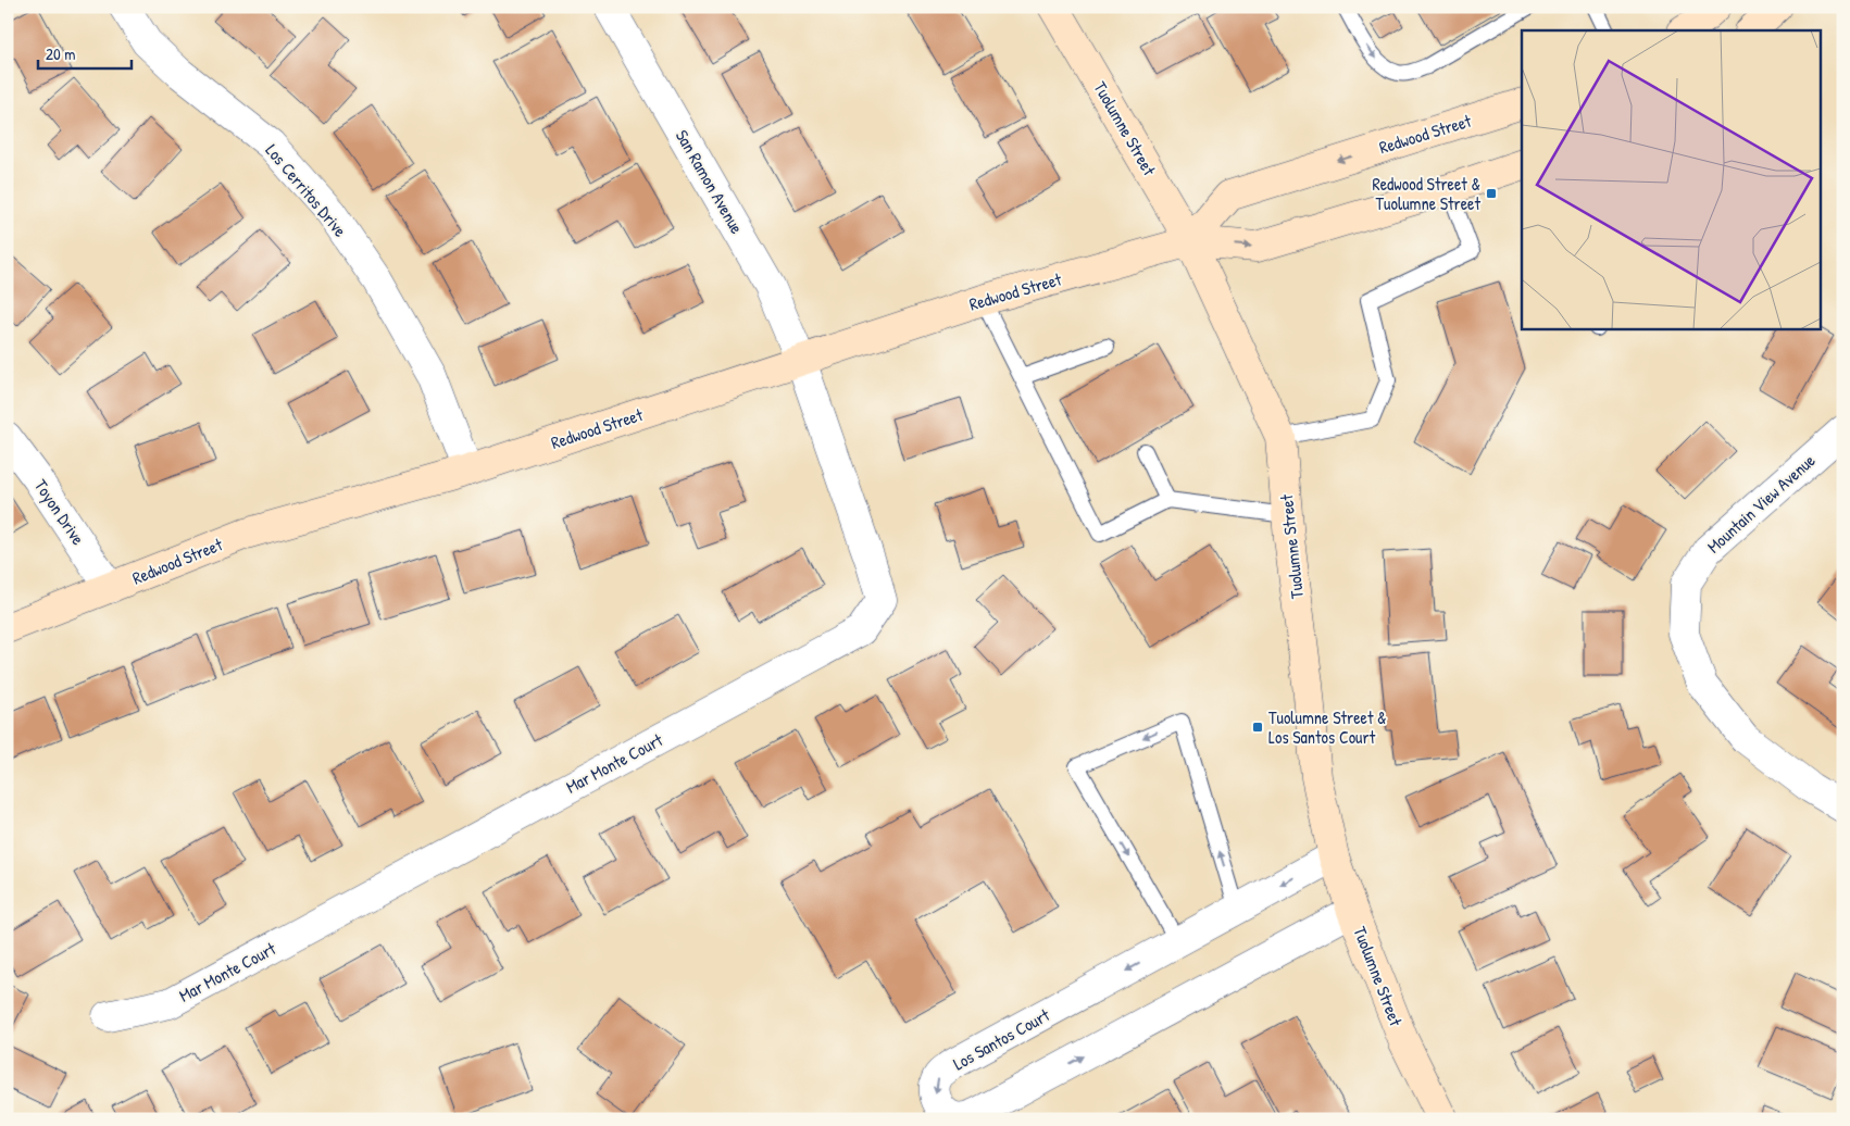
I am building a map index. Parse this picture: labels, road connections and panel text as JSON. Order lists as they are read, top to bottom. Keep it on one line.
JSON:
{"streets":{"main road":["Tuolumne Street","Redwood Street"],"street":["San Ramon Avenue","Los Cerritos Drive","Mountain View Avenue","Toyon Drive","Mar Monte Court","Los Santos Court"]},"crossings":[["Tuolumne Street","Redwood Street"],["Tuolumne Street","Los Santos Court"],["Redwood Street","San Ramon Avenue"],["Redwood Street","Los Cerritos Drive"],["Redwood Street","Toyon Drive"],["Redwood Street","Mar Monte Court"],["San Ramon Avenue","Mar Monte Court"]],"places":{"transit":["Redwood Street & Tuolumne Street","Tuolumne Street & Los Santos Court"]},"scale_bar":"20 m"}
